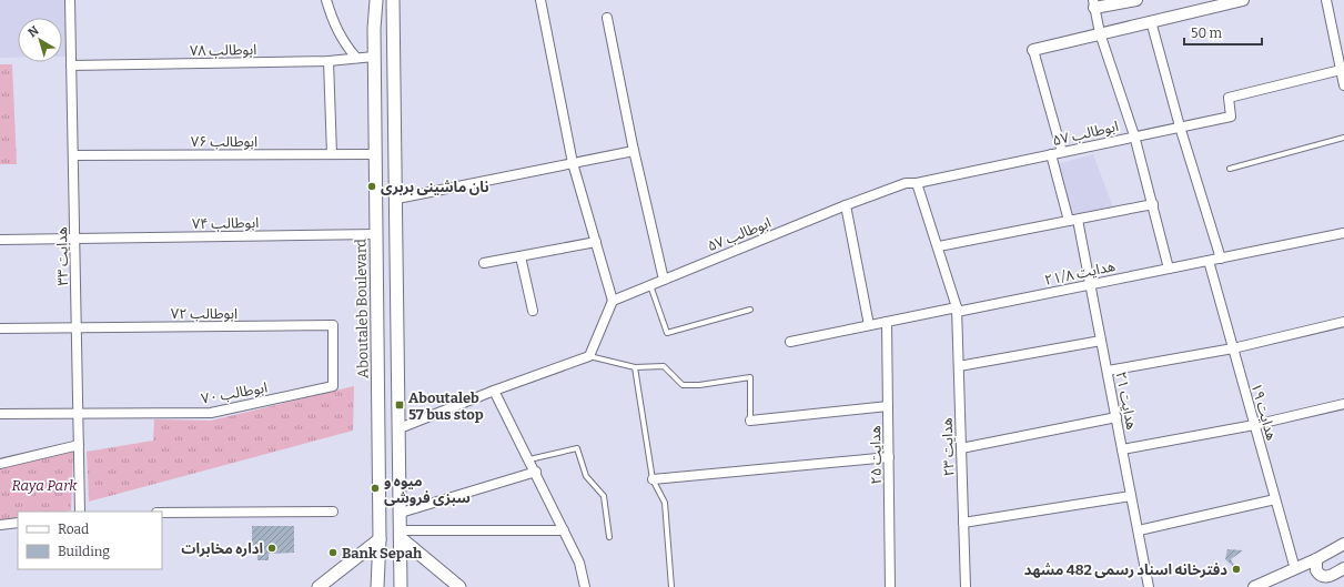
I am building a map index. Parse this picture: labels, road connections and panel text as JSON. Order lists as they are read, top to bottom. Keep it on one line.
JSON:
{"streets":{"main road":["Aboutaleb Boulevard"],"street":["ابوطالب ۷۸","ابوطالب ۵۷","ابوطالب ۷۶","ابوطالب ۷۴","هدایت ۳۳","هدایت ۲۱/۸","ابوطالب ۷۲","ابوطالب ۷۰","هدایت ۲۱","هدایت ۱۹","هدایت ۲۳","هدایت ۲۵"]},"crossings":[["ابوطالب ۷۸","هدایت ۳۳"],["ابوطالب ۷۸","Aboutaleb Boulevard"],["ابوطالب ۵۷","هدایت ۲۱"],["ابوطالب ۵۷","هدایت ۲۳"],["ابوطالب ۷۶","هدایت ۳۳"],["ابوطالب ۷۶","Aboutaleb Boulevard"],["ابوطالب ۷۴","هدایت ۳۳"],["ابوطالب ۷۴","Aboutaleb Boulevard"],["هدایت ۳۳","ابوطالب ۷۲"],["هدایت ۳۳","ابوطالب ۷۰"],["هدایت ۲۱/۸","هدایت ۲۱"],["هدایت ۲۱/۸","هدایت ۱۹"],["هدایت ۲۱/۸","هدایت ۲۳"],["هدایت ۲۱/۸","هدایت ۲۵"],["ابوطالب ۷۲","ابوطالب ۷۰"]],"parks":["Raya Park"],"places":{"other":["نان ماشینی بربری","میوه و سبزی فروشی","اداره مخابرات","Bank Sepah","دفترخانه اسناد رسمی 482 مشهد"],"transit":["Aboutaleb 57 bus stop"]},"legend":["Road","Building"],"scale_bar":"50 m","north":"top left"}
